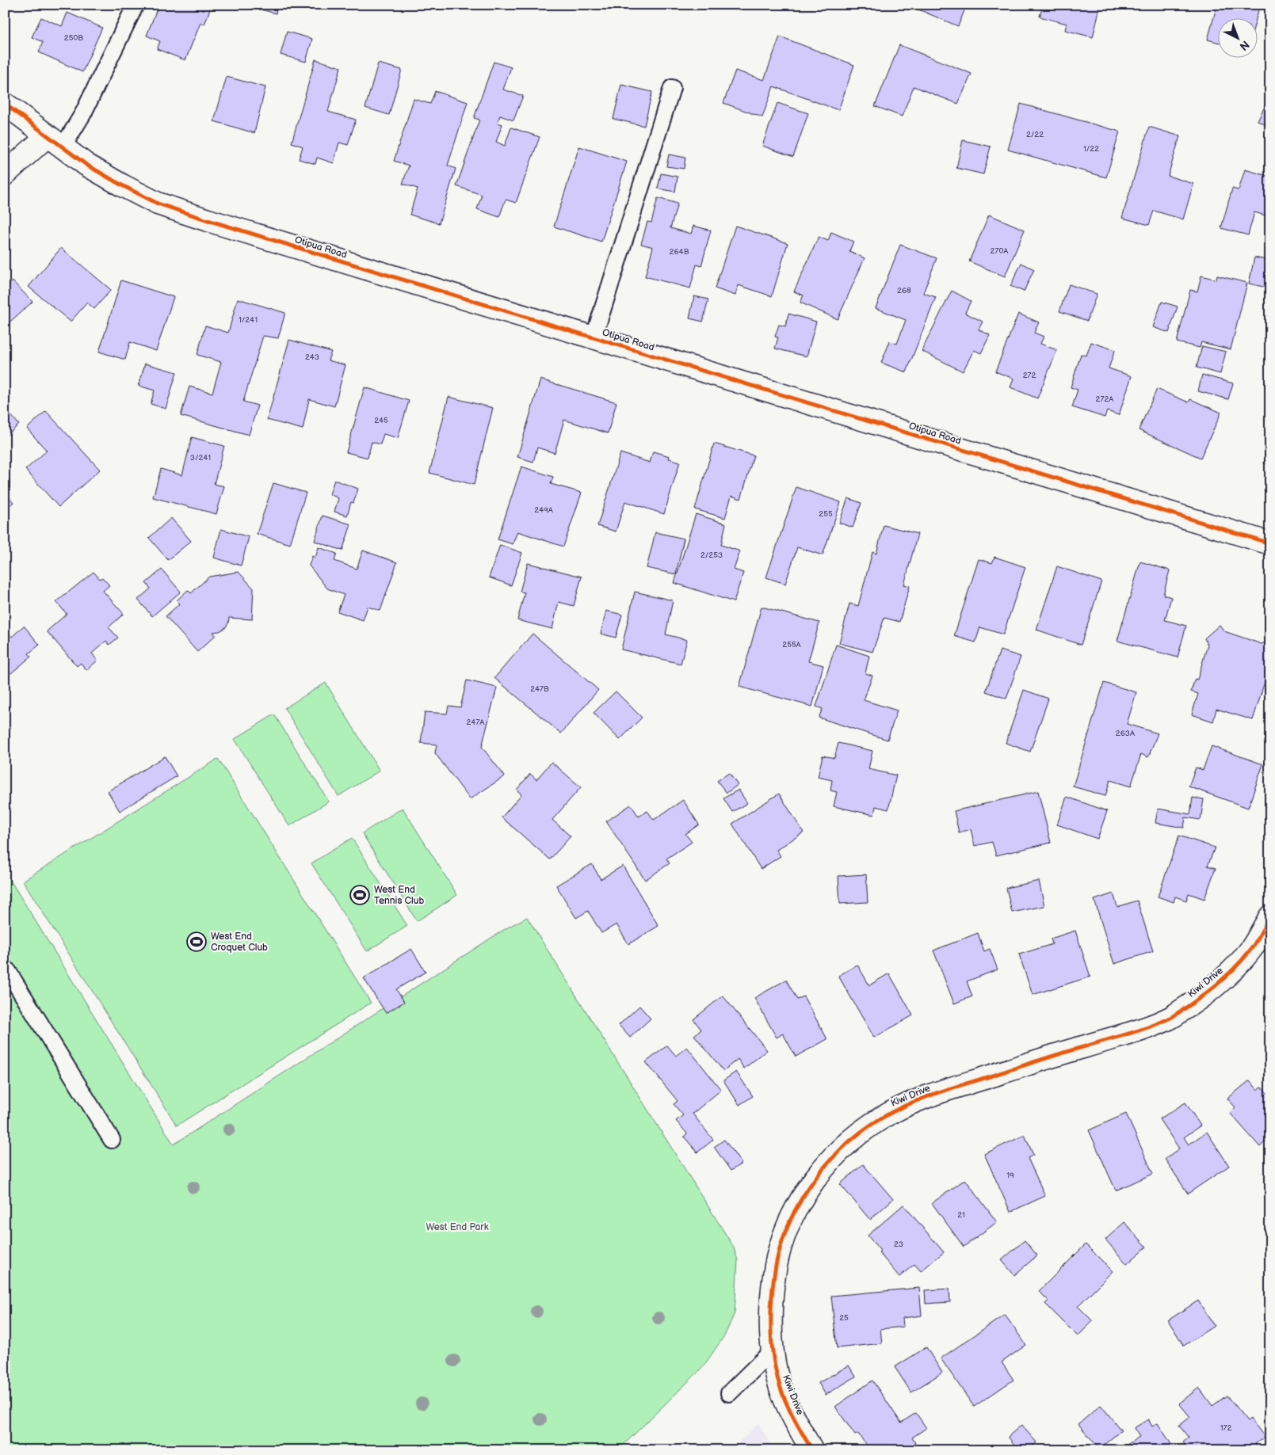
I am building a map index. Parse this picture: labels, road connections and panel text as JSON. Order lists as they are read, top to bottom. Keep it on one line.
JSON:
{"streets":{"street":["Otipua Road","Kiwi Drive"]},"parks":["West End Park"],"places":{"sports":["West End Tennis Club","West End Croquet Club"]},"house_numbers":["250B","2/22","1/22","270A","264B","268","1/241","243","272","272A","245","3/241","249A","255","2/253","255A","247B","247A","263A","19","21","23","25","172"],"north":"bottom right"}
